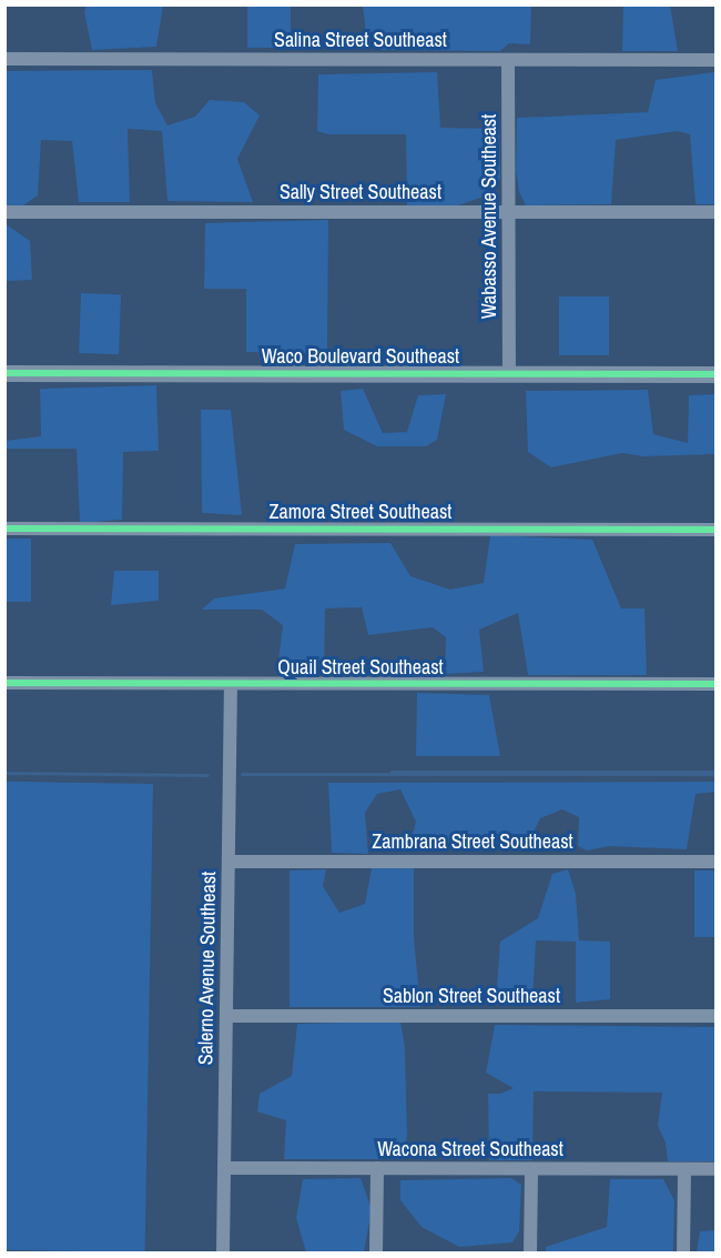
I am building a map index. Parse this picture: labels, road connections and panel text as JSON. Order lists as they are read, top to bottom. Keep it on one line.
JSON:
{"streets":{"street":["Salina Street Southeast","Sally Street Southeast","Wabasso Avenue Southeast","Waco Boulevard Southeast","Zamora Street Southeast","Quail Street Southeast","Zambrana Street Southeast","Salerno Avenue Southeast","Sablon Street Southeast","Wacona Street Southeast"]},"crossings":[["Salina Street Southeast","Wabasso Avenue Southeast"],["Sally Street Southeast","Wabasso Avenue Southeast"],["Wabasso Avenue Southeast","Waco Boulevard Southeast"],["Quail Street Southeast","Salerno Avenue Southeast"],["Zambrana Street Southeast","Salerno Avenue Southeast"],["Salerno Avenue Southeast","Sablon Street Southeast"],["Salerno Avenue Southeast","Wacona Street Southeast"]]}
